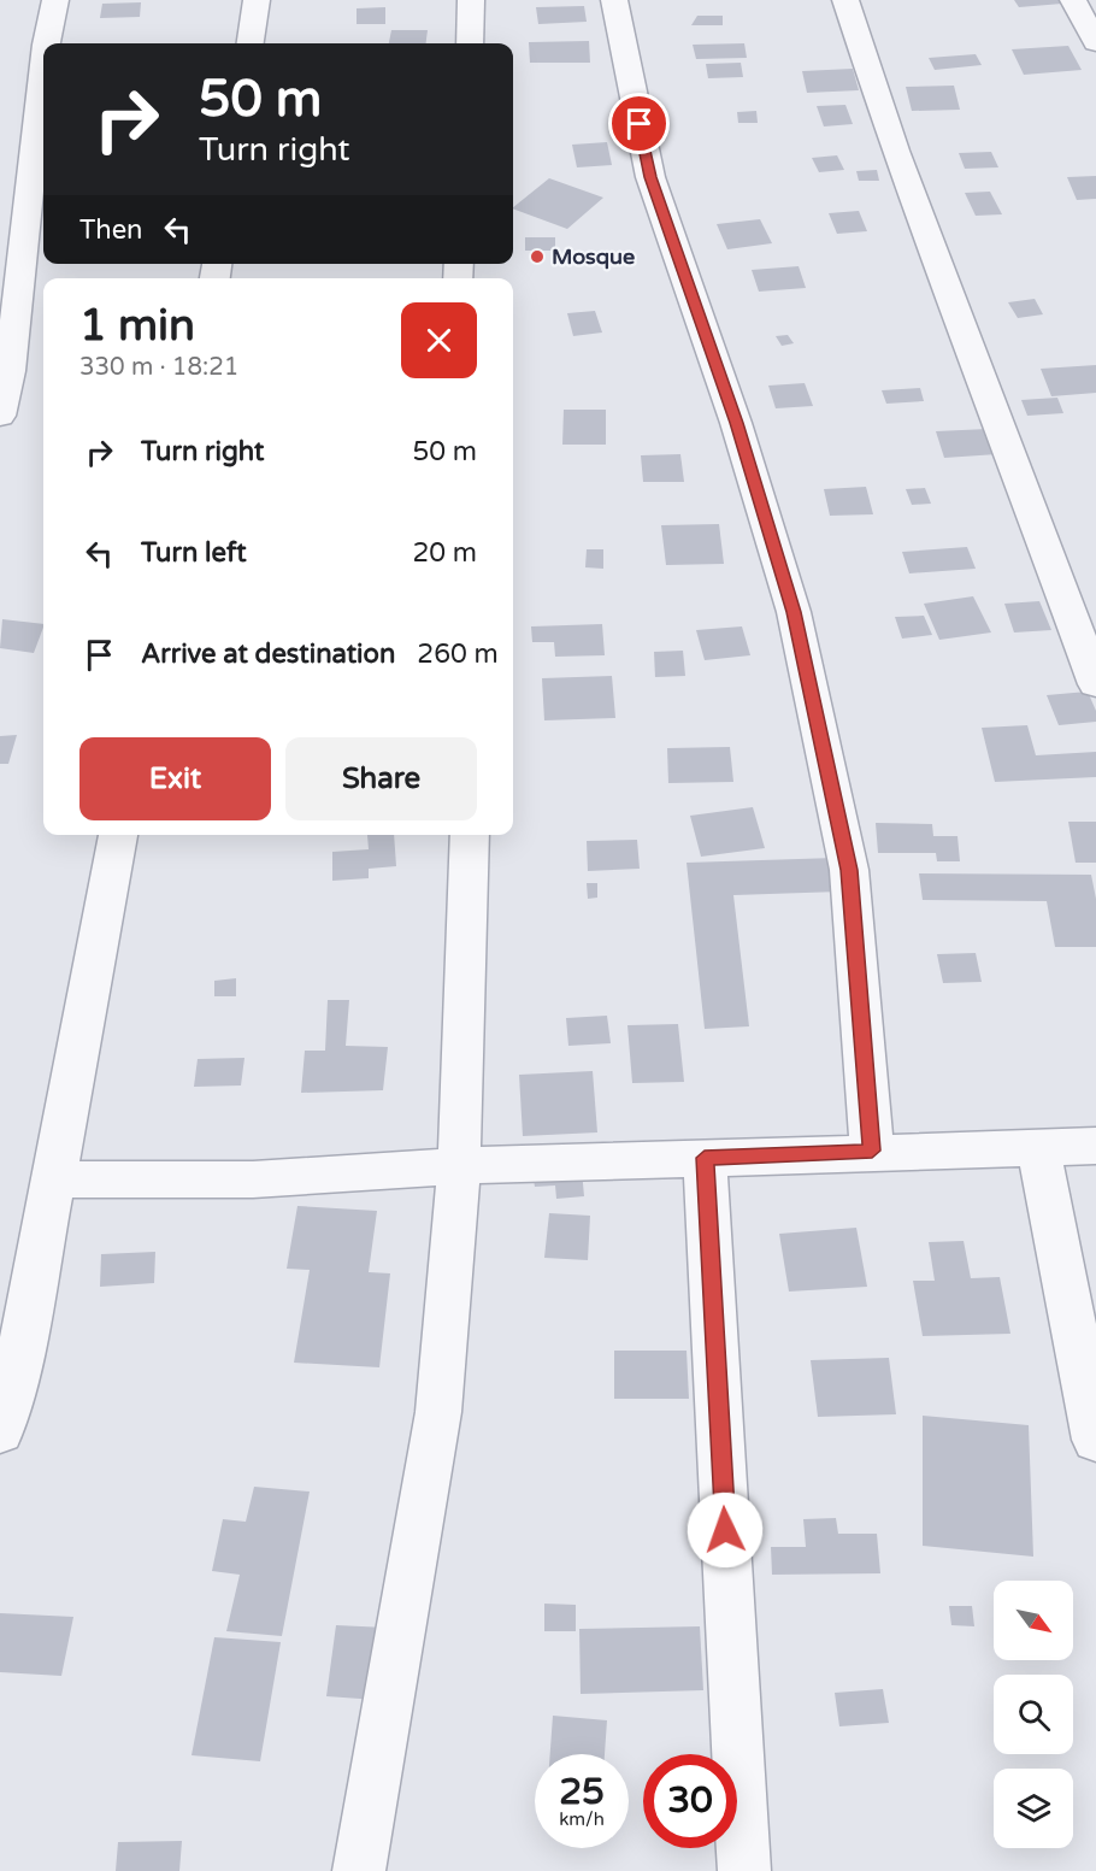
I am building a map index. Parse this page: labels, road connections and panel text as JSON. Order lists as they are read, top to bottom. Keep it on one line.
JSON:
{"places":["Mosque"],"north":"bottom right","page":{"turn":["50 m","Turn right"],"then":"Then","heading":["1 min","330 m · 18:21"],"list":[{"name":"Turn right","value":"50 m"},{"name":"Turn left","value":"20 m"},{"name":"Arrive at destination","value":"260 m"}],"buttons":["Exit","Share"],"speed":"25 km/h","limit":"30"}}
